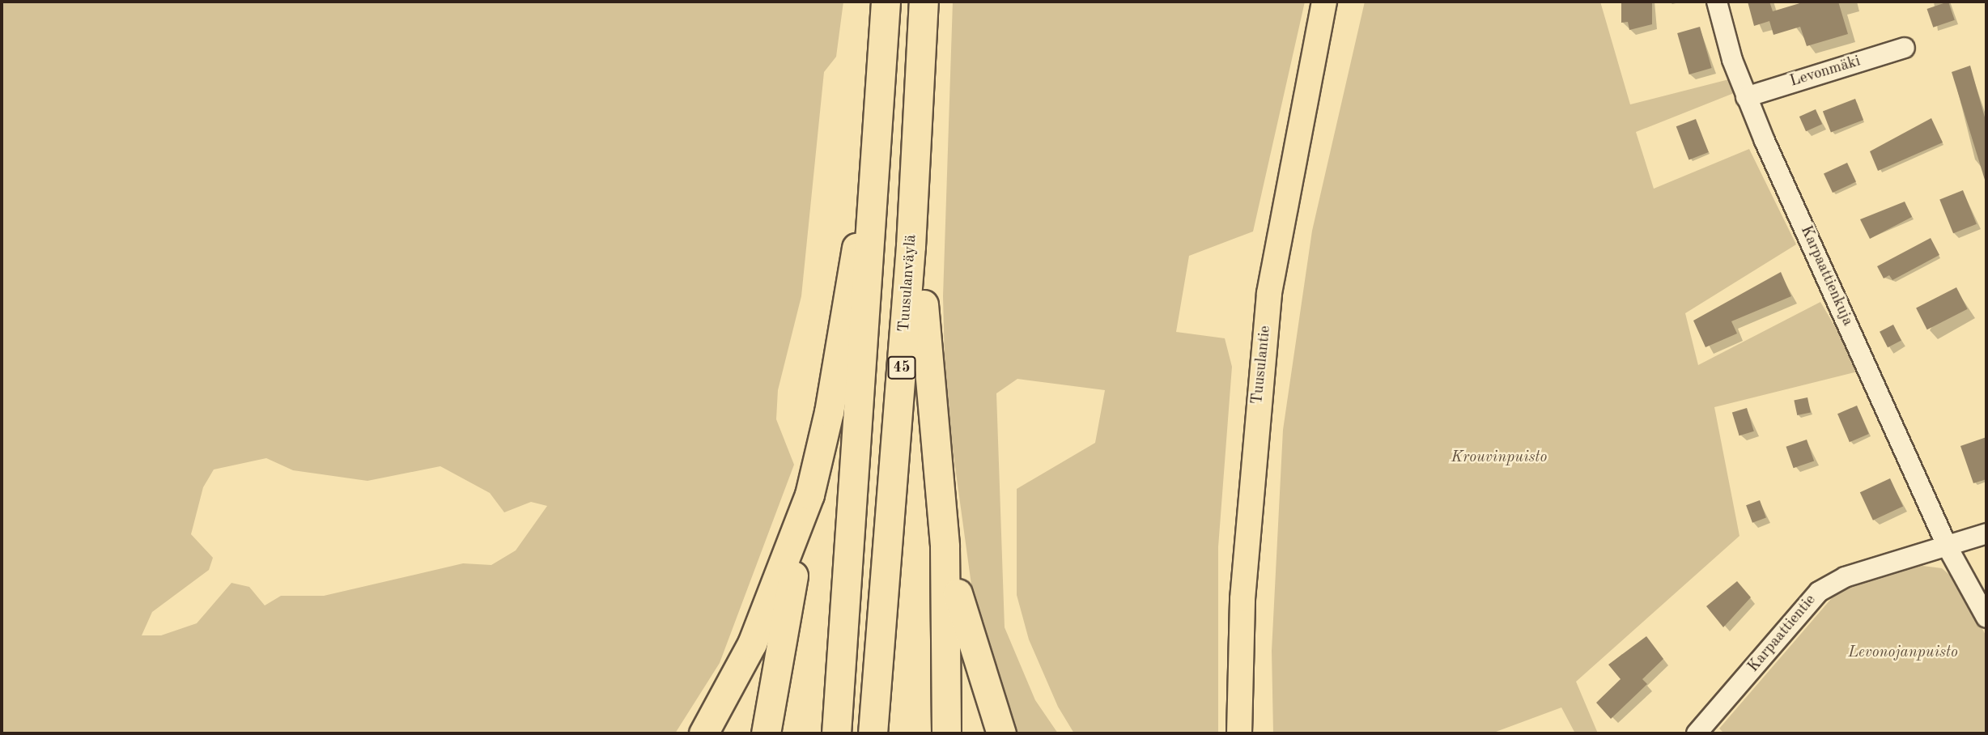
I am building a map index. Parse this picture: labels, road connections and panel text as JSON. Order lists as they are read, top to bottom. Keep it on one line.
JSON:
{"streets":{"highway":["Tuusulanväylä","45"],"main road":["Tuusulantie"],"street":["Levonmäki","Karpaattienkuja","Karpaattientie"]},"crossings":[["Levonmäki","Karpaattienkuja"],["Karpaattienkuja","Karpaattientie"]],"parks":["Krouvinpuisto","Levonojanpuisto"]}
